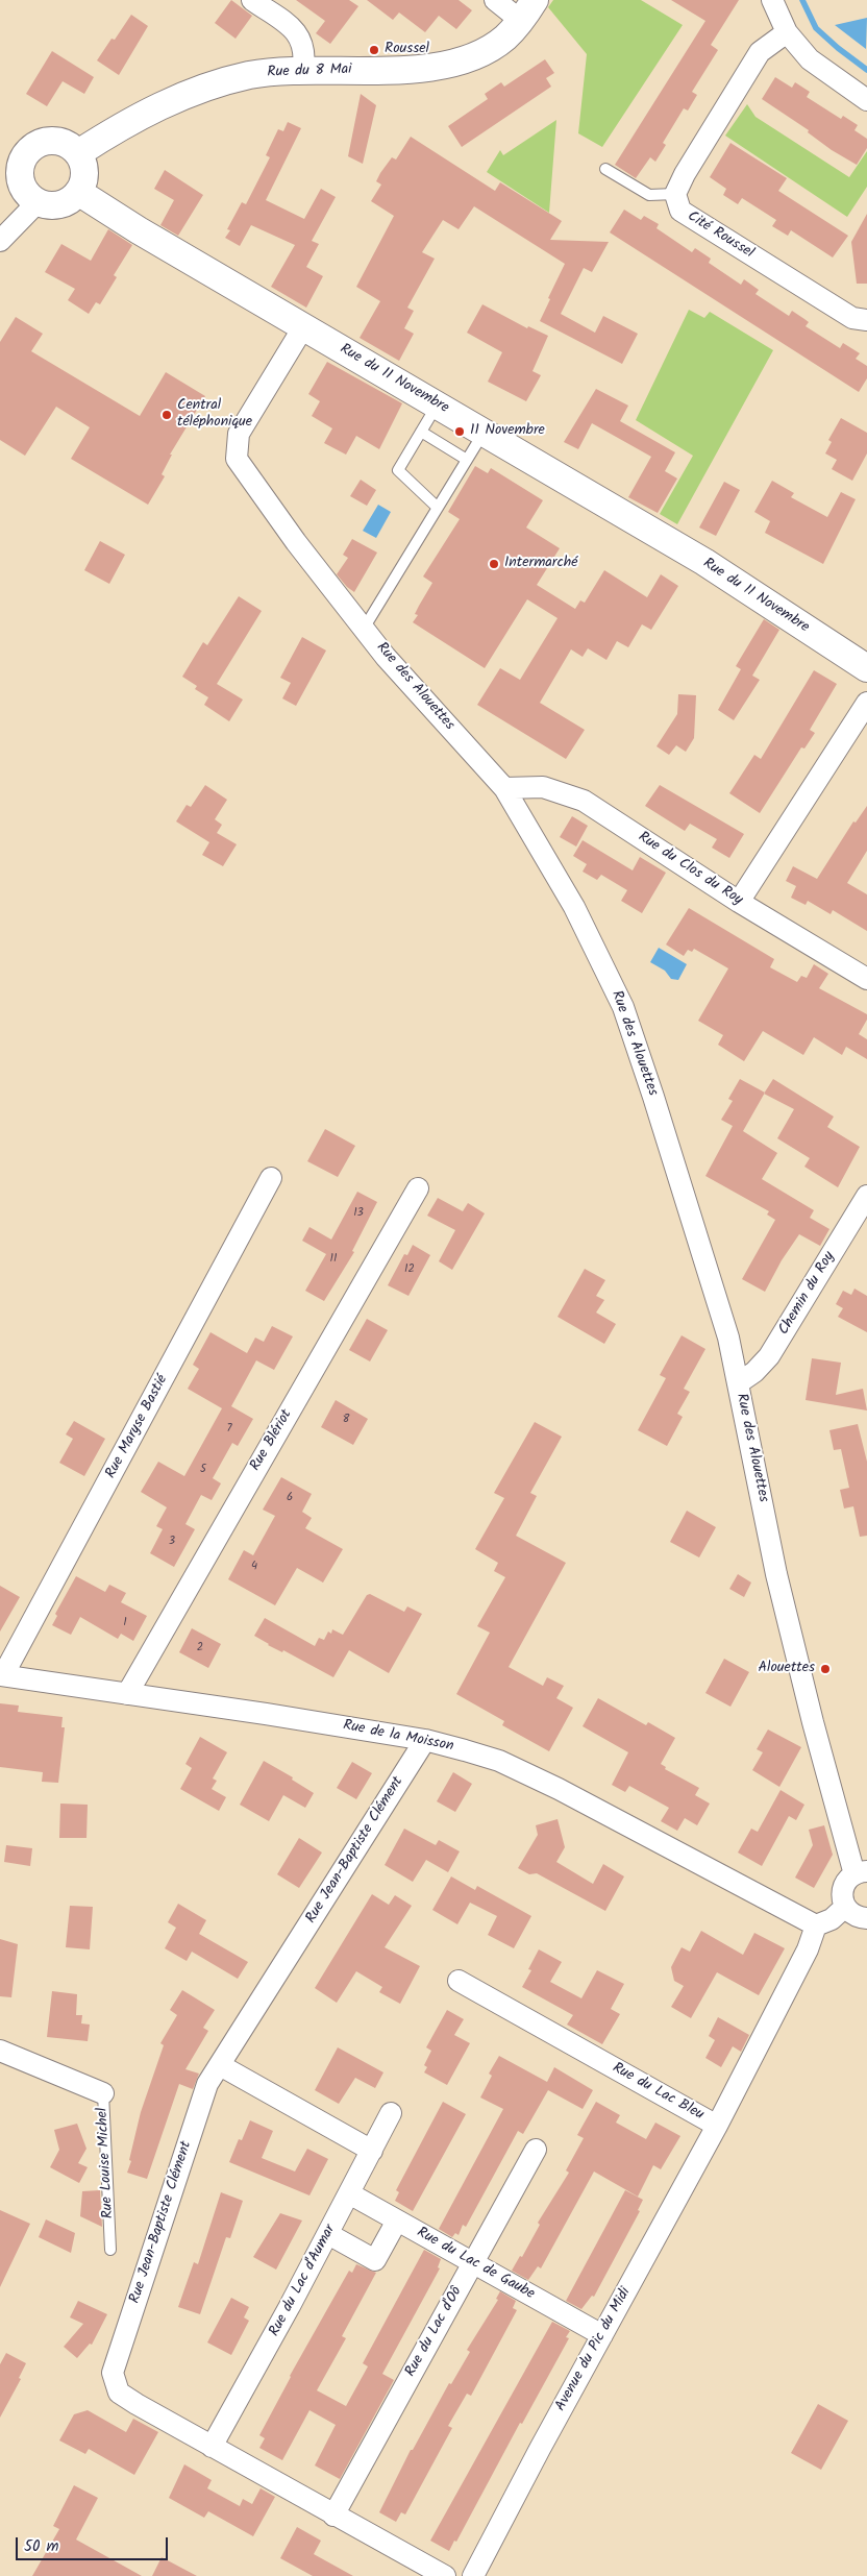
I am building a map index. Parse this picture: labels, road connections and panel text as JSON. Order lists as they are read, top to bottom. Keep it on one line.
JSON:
{"streets":{"street":["Rue du 8 Mai","Cité Roussel","Rue du 11 Novembre","Rue des Alouettes","Rue du Clos du Roy","Chemin du Roy","Rue Maryse Bastié","Rue Blériot","Rue de la Moisson","Rue Jean-Baptiste Clément","Rue du Lac Bleu","Rue Louise Michel","Rue du Lac de Gaube","Rue du Lac d'Aumar","Rue du Lac d'Oô","Avenue du Pic du Midi"]},"crossings":[["Rue du 8 Mai","Rue du 11 Novembre"],["Rue du 11 Novembre","Rue des Alouettes"],["Rue des Alouettes","Rue du Clos du Roy"],["Rue des Alouettes","Chemin du Roy"],["Rue Maryse Bastié","Rue de la Moisson"],["Rue Blériot","Rue de la Moisson"],["Rue de la Moisson","Rue Jean-Baptiste Clément"],["Rue de la Moisson","Rue du Lac Bleu"],["Rue Jean-Baptiste Clément","Rue du Lac d'Aumar"],["Rue Jean-Baptiste Clément","Rue du Lac d'Oô"],["Rue du Lac Bleu","Avenue du Pic du Midi"],["Rue du Lac de Gaube","Rue du Lac d'Aumar"],["Rue du Lac de Gaube","Rue du Lac d'Oô"],["Rue du Lac de Gaube","Avenue du Pic du Midi"]],"places":["Roussel","Central téléphonique","11 Novembre","Intermarché","Alouettes"],"house_numbers":["13","11","12","8","7","5","6","3","4","1","2"],"scale_bar":"50 m"}
